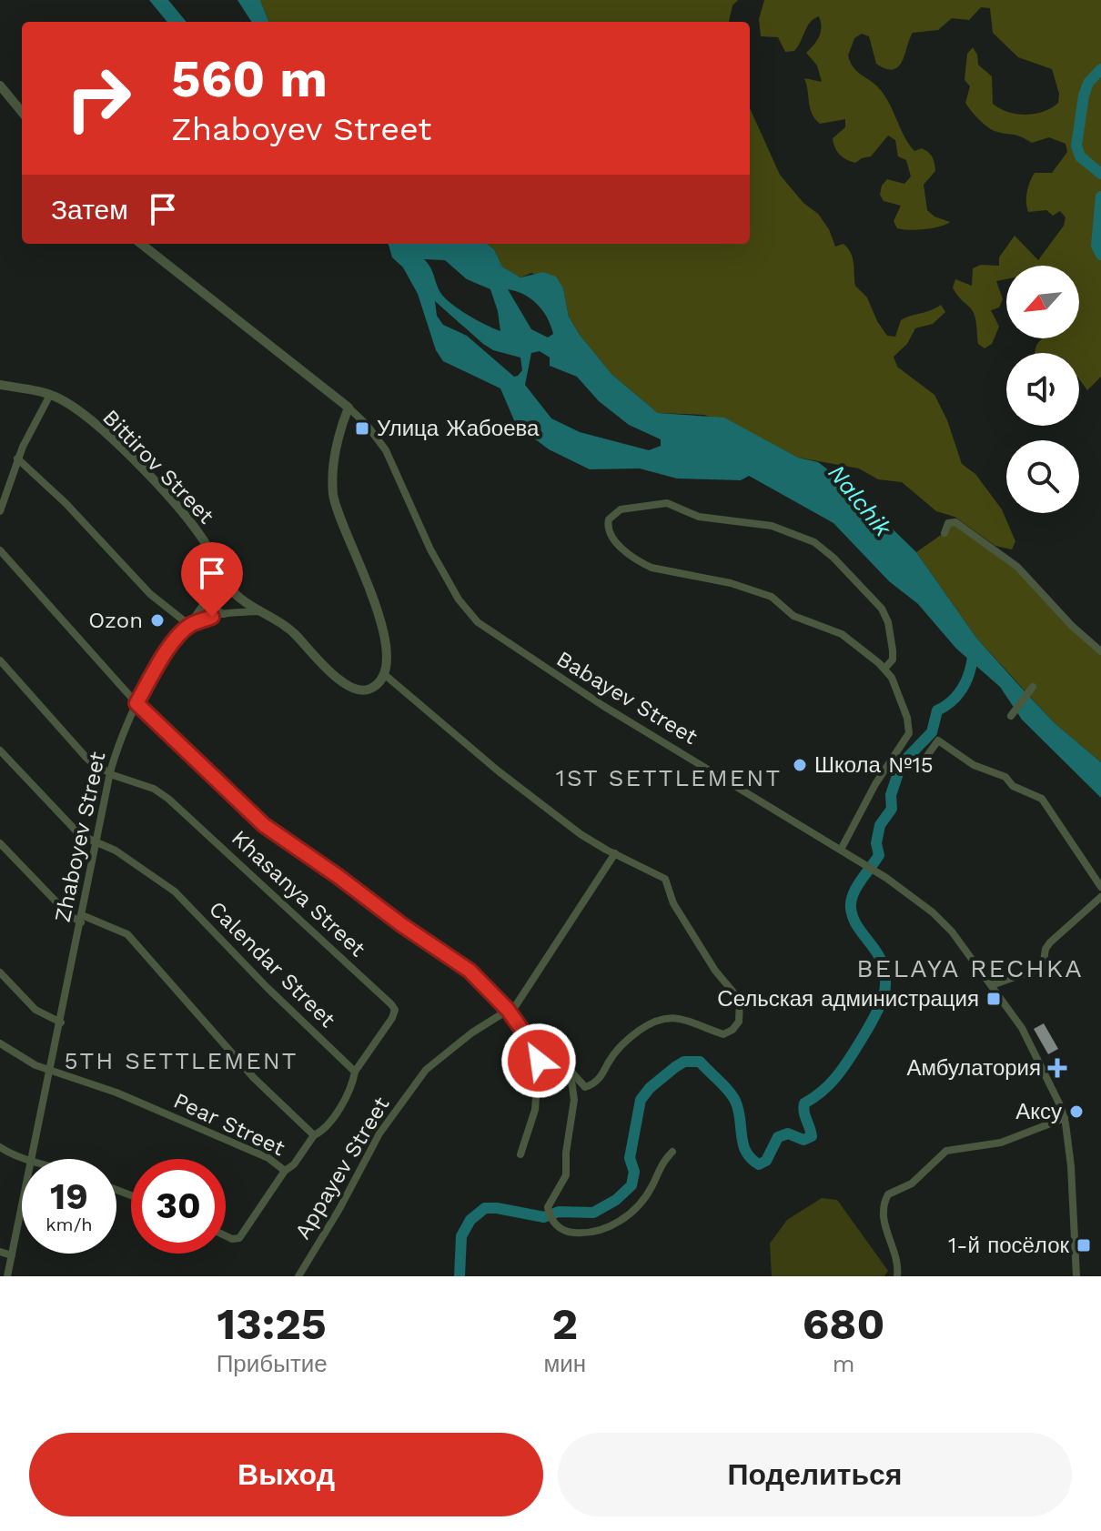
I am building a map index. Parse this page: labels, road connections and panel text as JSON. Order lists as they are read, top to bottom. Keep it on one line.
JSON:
{"streets":{"street":["Bittirov Street","Babayev Street","Zhaboyev Street","Khasanya Street","Calendar Street","Pear Street","Appayev Street"]},"crossings":[["Zhaboyev Street","Khasanya Street"],["Zhaboyev Street","Calendar Street"],["Zhaboyev Street","Pear Street"],["Khasanya Street","Calendar Street"]],"districts":["1ST SETTLEMENT","BELAYA RECHKA","5TH SETTLEMENT"],"water":["Nalchik"],"places":{"transit":["Улица Жабоева","Сельская администрация","1-й посёлок"],"other":["Ozon","Школа №15","Аксу"],"health":["Амбулатория"]},"north":"bottom left","page":{"turn":["560 m","Zhaboyev Street"],"then":"Затем","speed":"19 km/h","limit":"30","eta":["13:25","Прибытие","2","мин","680","m"],"buttons":["Выход","Поделиться"]}}
